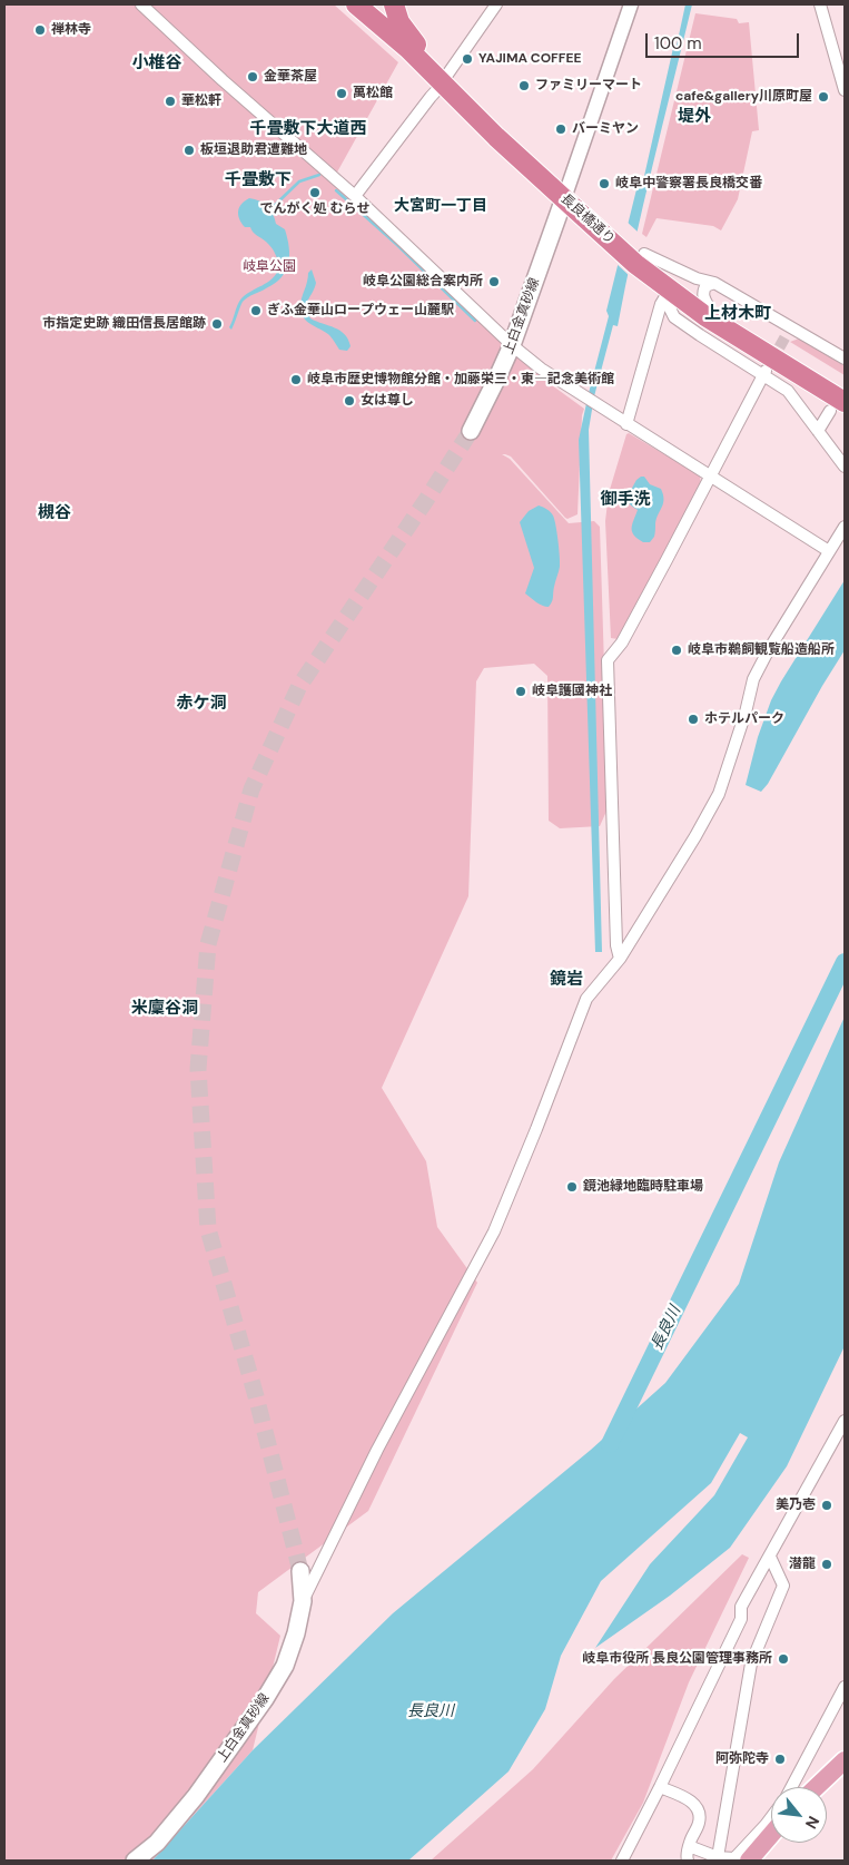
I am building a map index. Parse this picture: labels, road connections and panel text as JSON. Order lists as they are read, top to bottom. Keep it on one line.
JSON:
{"streets":{"highway":["長良橋通り"],"main road":["上白金真砂線"]},"crossings":[["長良橋通り","上白金真砂線"]],"districts":["小椎谷","堤外","千畳敷下大道西","千畳敷下","大宮町一丁目","上材木町","御手洗","槻谷","赤ケ洞","鏡岩","米廩谷洞"],"water":["長良川"],"parks":["岐阜公園"],"places":["禅林寺","YAJIMA COFFEE","金華茶屋","ファミリーマート","萬松館","cafe&gallery川原町屋","華松軒","バーミヤン","板垣退助君遭難地","岐阜中警察署長良橋交番","でんがく処 むらせ","岐阜公園総合案内所","ぎふ金華山ロープウェー山麓駅","市指定史跡 織田信長居館跡","岐阜市歴史博物館分館・加藤栄三・東―記念美術館","女は尊し","岐阜市鵜飼観覧船造船所","岐阜護國神社","ホテルパーク","鏡池緑地臨時駐車場","美乃壱","潜龍","岐阜市役所 長良公園管理事務所","阿弥陀寺"],"scale_bar":"100 m","north":"bottom right"}
